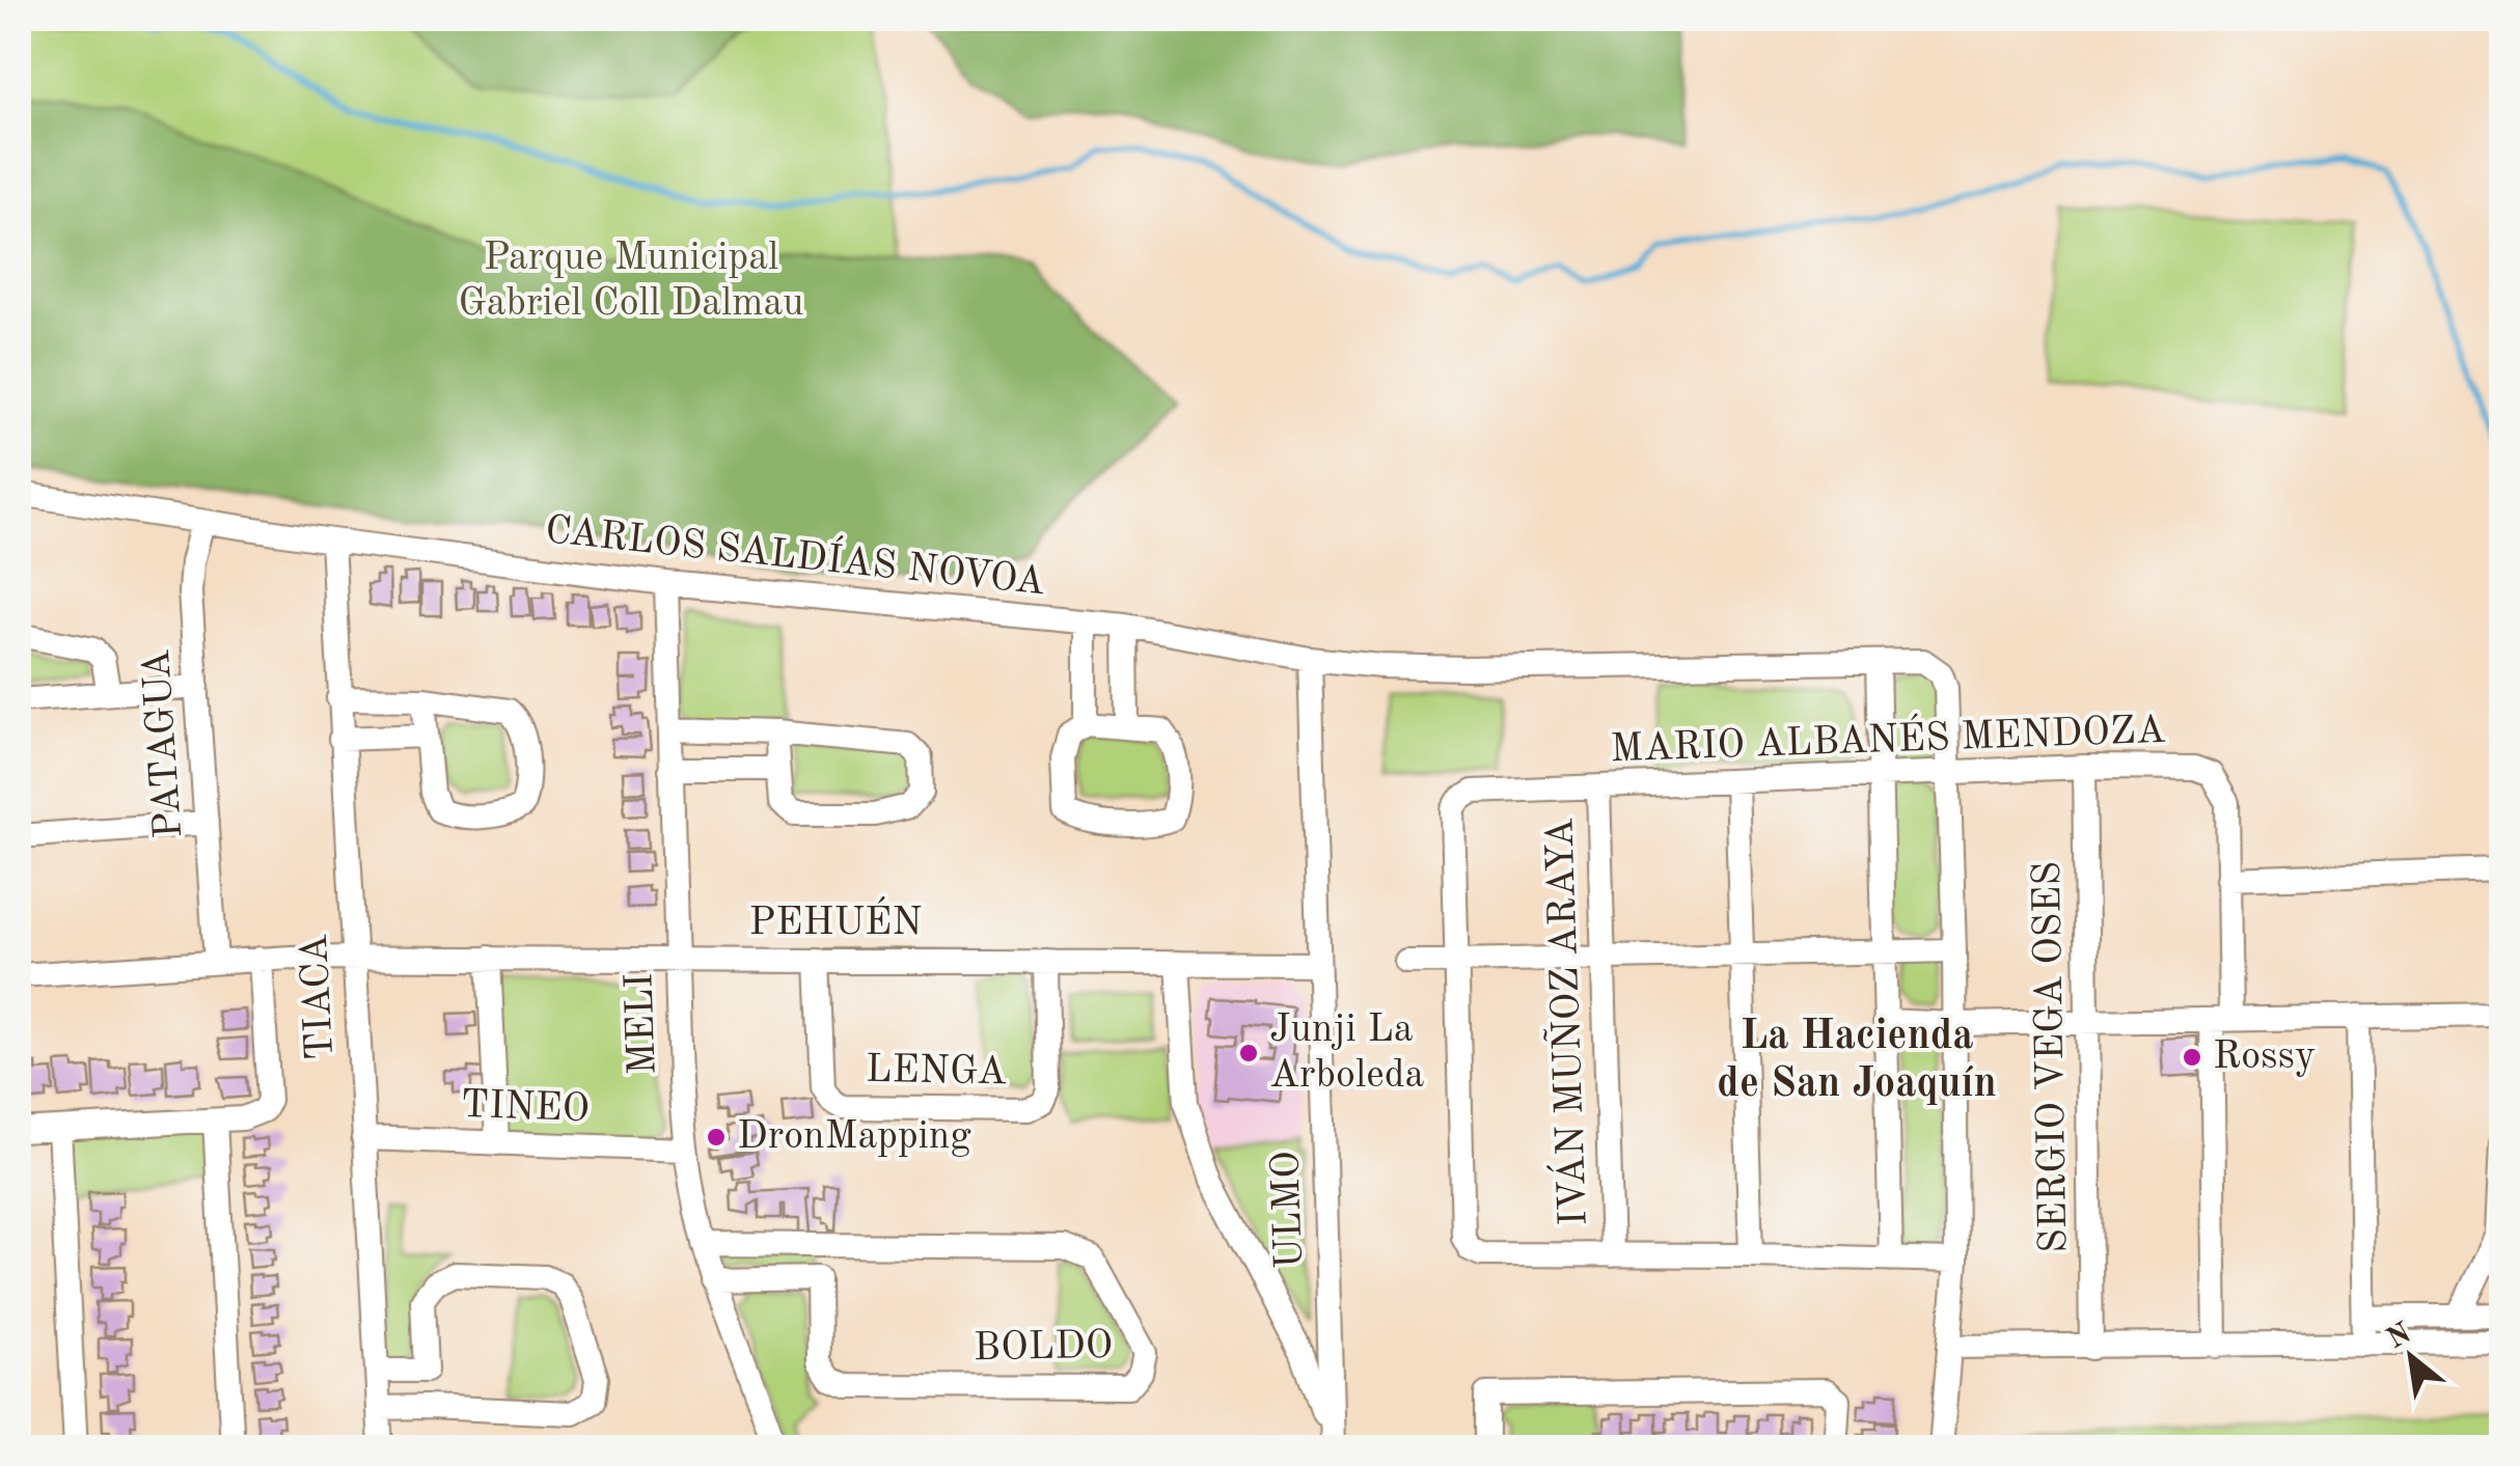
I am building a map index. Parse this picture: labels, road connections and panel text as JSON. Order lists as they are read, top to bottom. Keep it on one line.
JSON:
{"streets":{"street":["CARLOS SALDÍAS NOVOA","MARIO ALBANÉS MENDOZA","PATAGUA","PEHUÉN","TIACA","IVÁN MUÑOZ ARAYA","MELI","SERGIO VEGA OSES","LENGA","TINEO","ULMO","BOLDO"]},"crossings":[["CARLOS SALDÍAS NOVOA","MARIO ALBANÉS MENDOZA"],["CARLOS SALDÍAS NOVOA","PATAGUA"],["CARLOS SALDÍAS NOVOA","TIACA"],["CARLOS SALDÍAS NOVOA","MELI"],["CARLOS SALDÍAS NOVOA","ULMO"],["MARIO ALBANÉS MENDOZA","IVÁN MUÑOZ ARAYA"],["MARIO ALBANÉS MENDOZA","SERGIO VEGA OSES"],["PATAGUA","PEHUÉN"],["PEHUÉN","TIACA"],["PEHUÉN","MELI"],["PEHUÉN","LENGA"],["PEHUÉN","ULMO"],["TIACA","TINEO"],["MELI","TINEO"],["MELI","BOLDO"]],"districts":["La Hacienda de San Joaquín"],"parks":["Parque Municipal Gabriel Coll Dalmau"],"places":["Junji La Arboleda","Rossy","DronMapping"],"north":"top left"}
